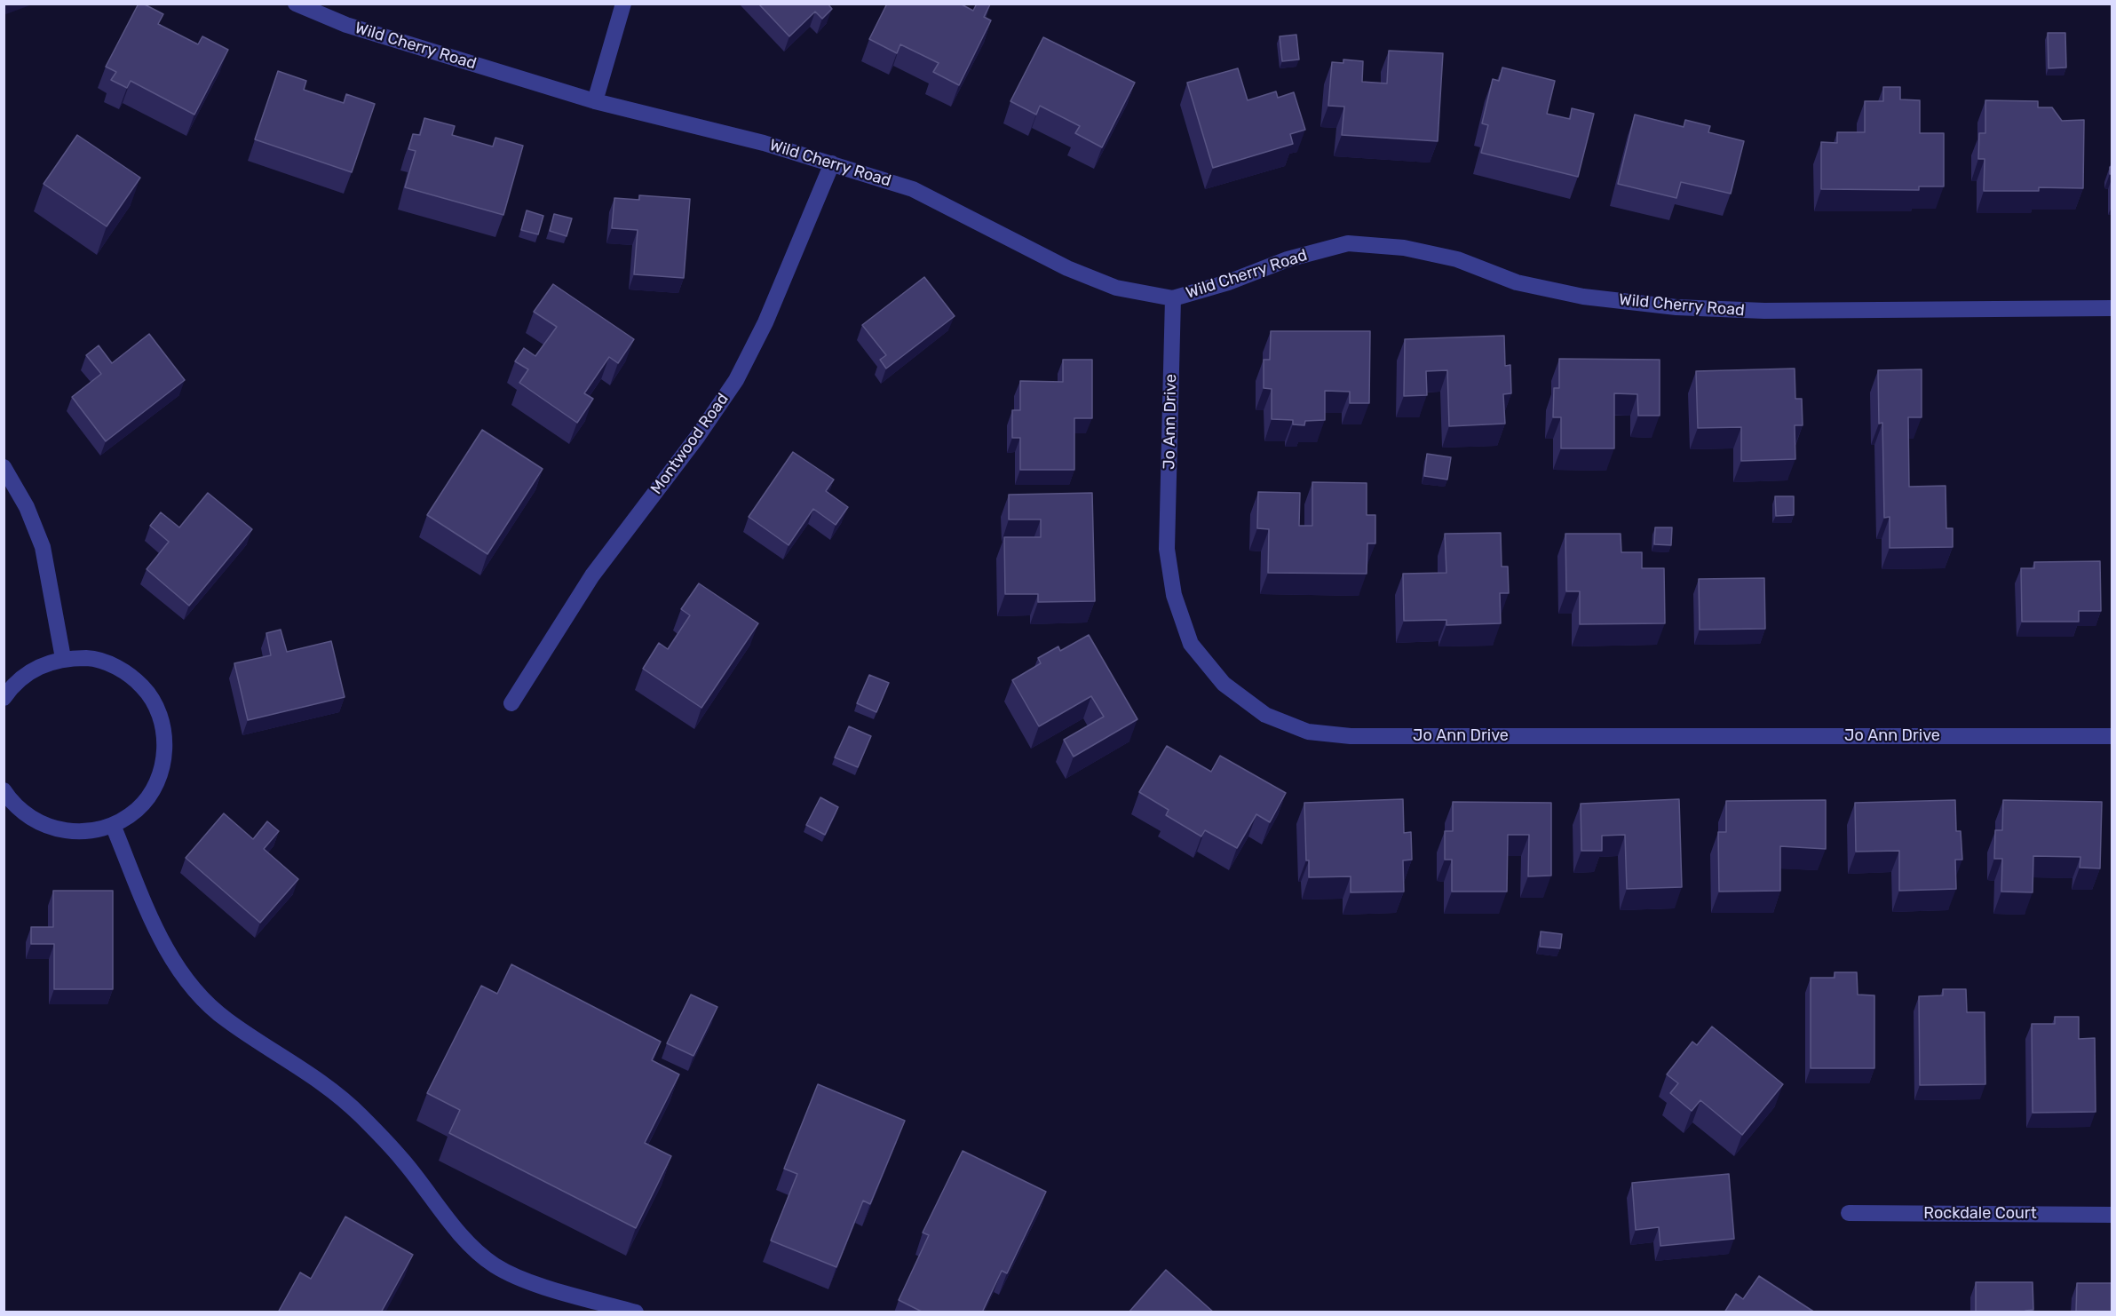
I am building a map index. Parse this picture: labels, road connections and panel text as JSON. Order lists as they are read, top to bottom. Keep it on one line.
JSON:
{"streets":{"street":["Wild Cherry Road","Jo Ann Drive","Montwood Road","Rockdale Court"]},"crossings":[["Wild Cherry Road","Jo Ann Drive"],["Wild Cherry Road","Montwood Road"]]}
